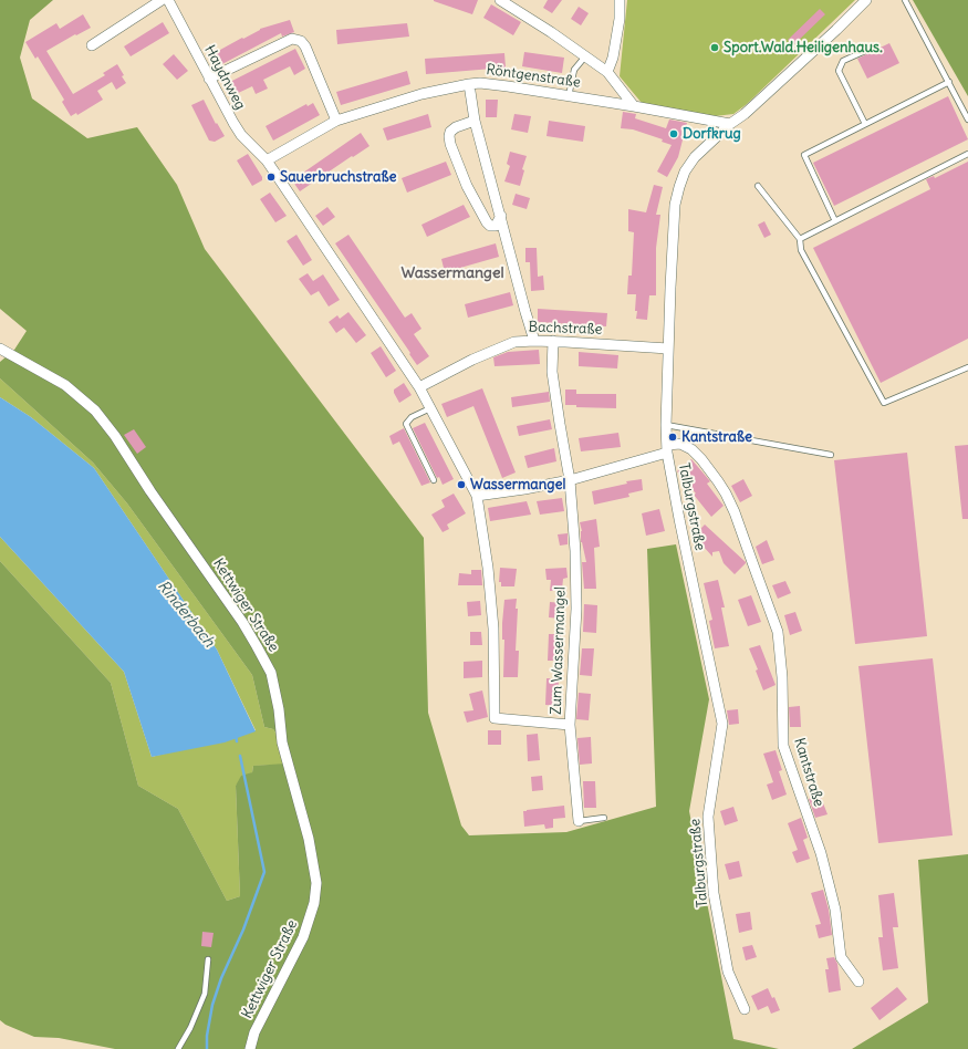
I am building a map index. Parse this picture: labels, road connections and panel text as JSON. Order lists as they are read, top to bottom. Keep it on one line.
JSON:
{"streets":{"street":["Röntgenstraße","Haydnweg","Bachstraße","Talburgstraße","Kettwiger Straße","Zum Wassermangel","Kantstraße"]},"crossings":[["Röntgenstraße","Haydnweg"],["Röntgenstraße","Talburgstraße"],["Bachstraße","Talburgstraße"],["Bachstraße","Zum Wassermangel"],["Talburgstraße","Kantstraße"]],"districts":["Wassermangel"],"water":["Rinderbach"],"places":["Sport.Wald.Heiligenhaus.","Dorfkrug","Sauerbruchstraße","Kantstraße","Wassermangel"]}
